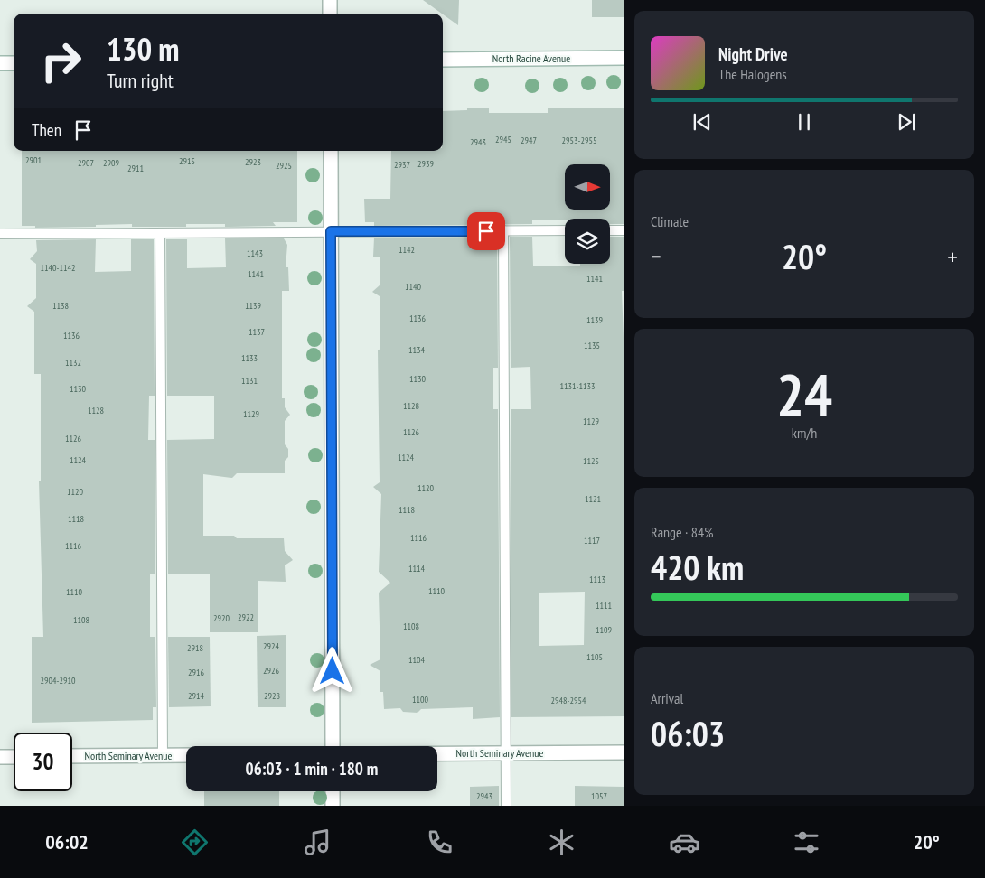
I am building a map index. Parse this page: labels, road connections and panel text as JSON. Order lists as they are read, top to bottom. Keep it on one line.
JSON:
{"streets":{"street":["North Racine Avenue","North Seminary Avenue"]},"house_numbers":["2945","2947","2953-2955","2943","2901","2915","2923","2907","2909","2939","2937","2925","2911","1142","1143","1140-1142","1141","1141","1140","1138","1139","1136","1139","1137","1136","1135","1134","1133","1132","1130","1131","1131-1133","1130","1128","1128","1129","1129","1126","1126","1124","1124","1125","1120","1120","1121","1118","1118","1116","1117","1116","1114","1113","1110","1110","1111","2922","2920","1108","1108","1109","2924","2918","1105","1104","2926","2916","2904-2910","2914","2928","1100","2948-2954","2943","1057"],"north":"right","page":{"turn":["130 m","Turn right"],"song":["Night Drive","The Halogens"],"then":"Then","tile":["Climate",["24","km/h"],["Range · 84%","420 km"],["Arrival","06:03"]],"heat":["−","20°","+"],"limit":"30","trip":"06:03 · 1 min · 180 m","tabs":["06:02","20°"]}}
